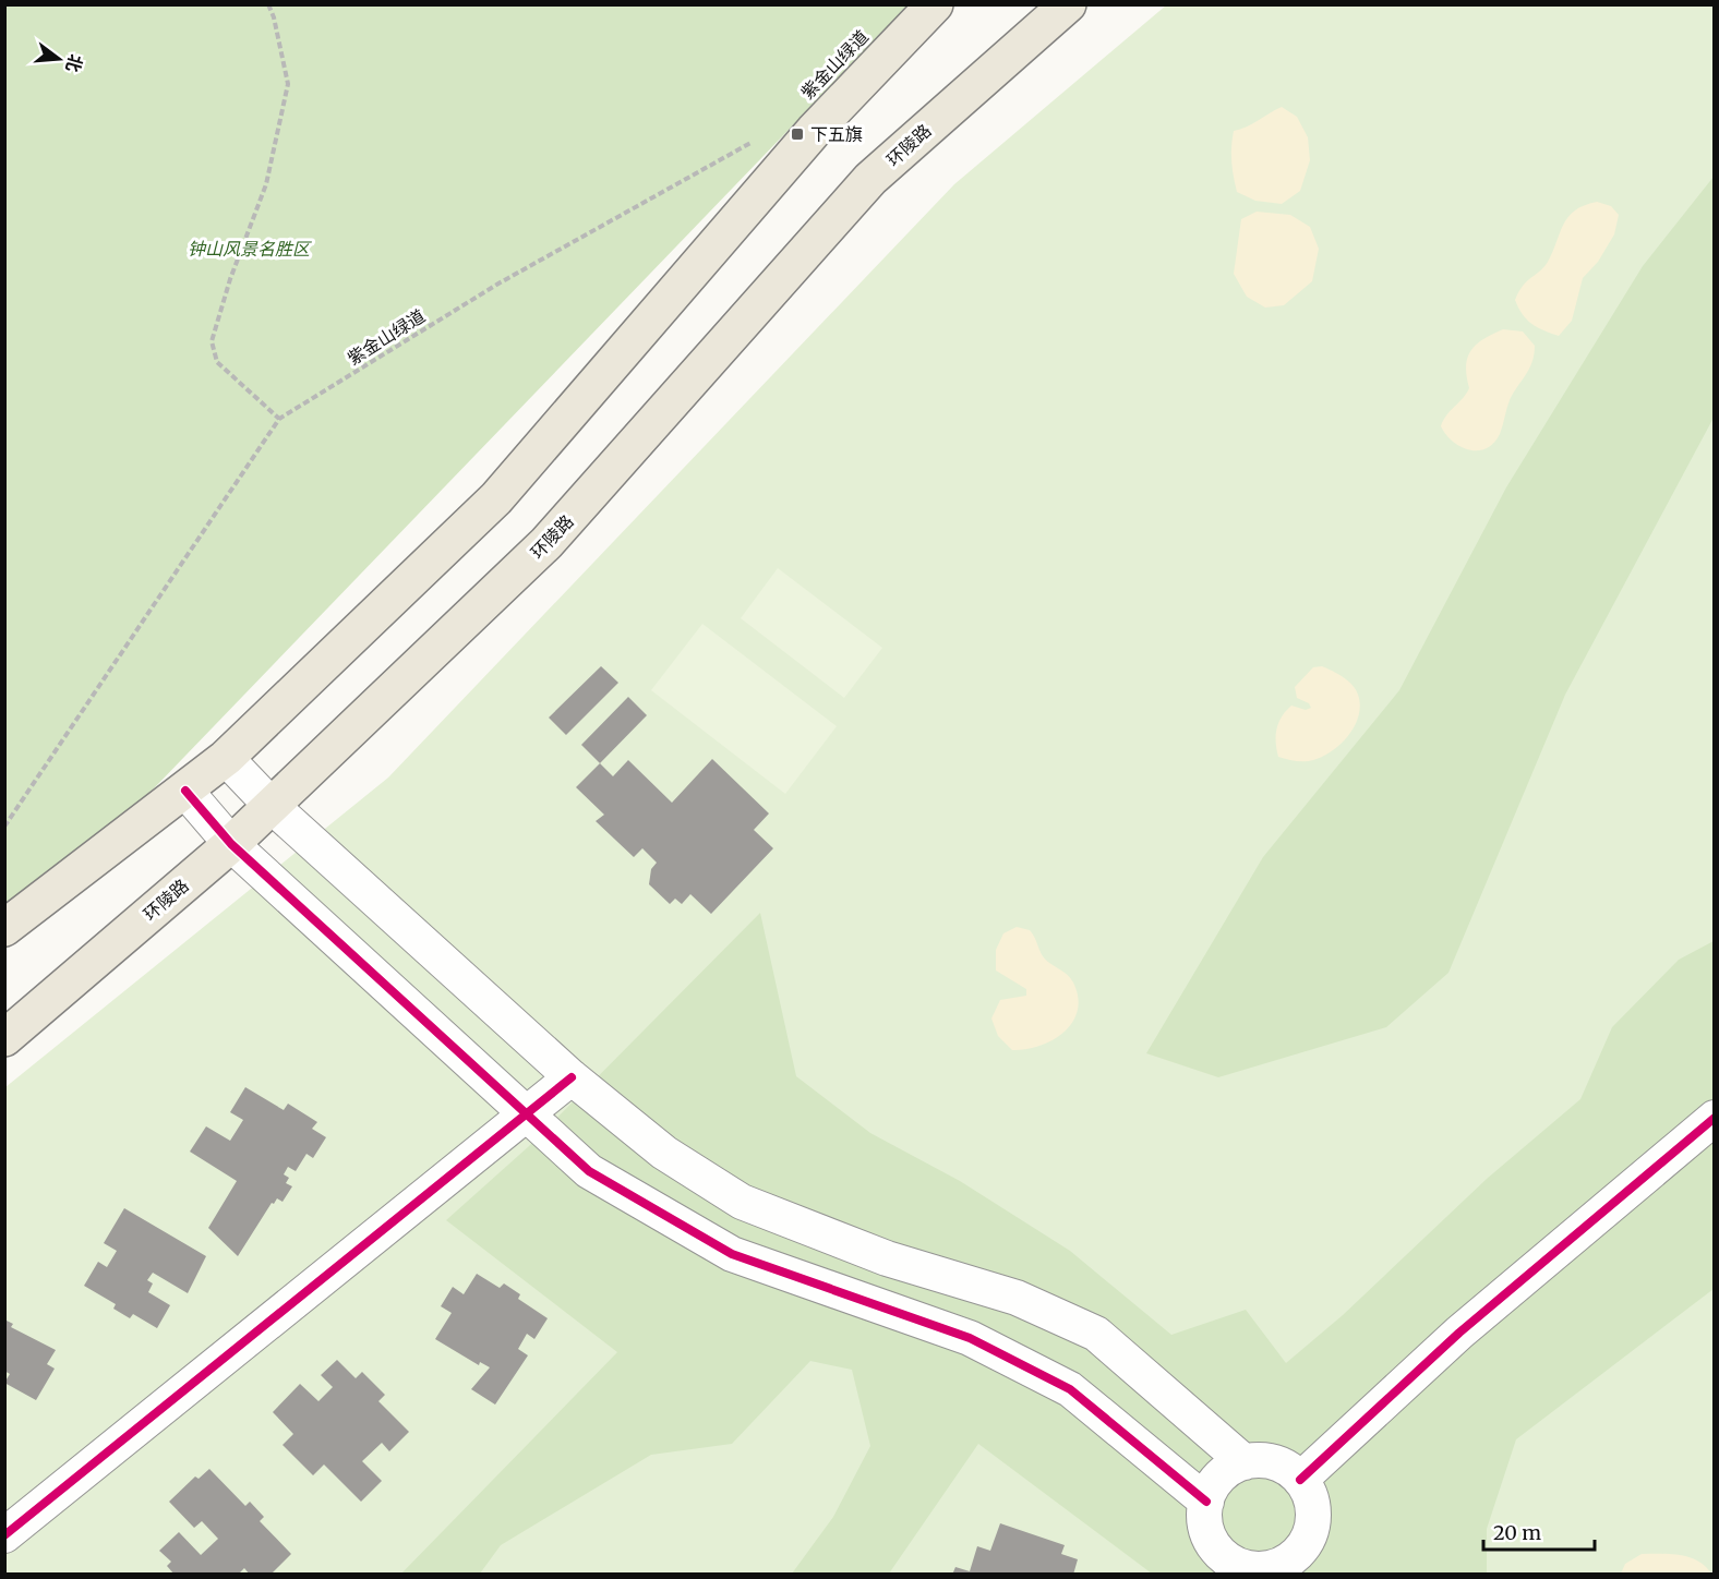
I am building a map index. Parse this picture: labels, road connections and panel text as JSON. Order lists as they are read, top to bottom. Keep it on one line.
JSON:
{"streets":{"main road":["环陵路"],"path":["紫金山绿道"]},"parks":["钟山风景名胜区"],"places":{"transit":["下五旗"]},"scale_bar":"20 m","north":"right"}
